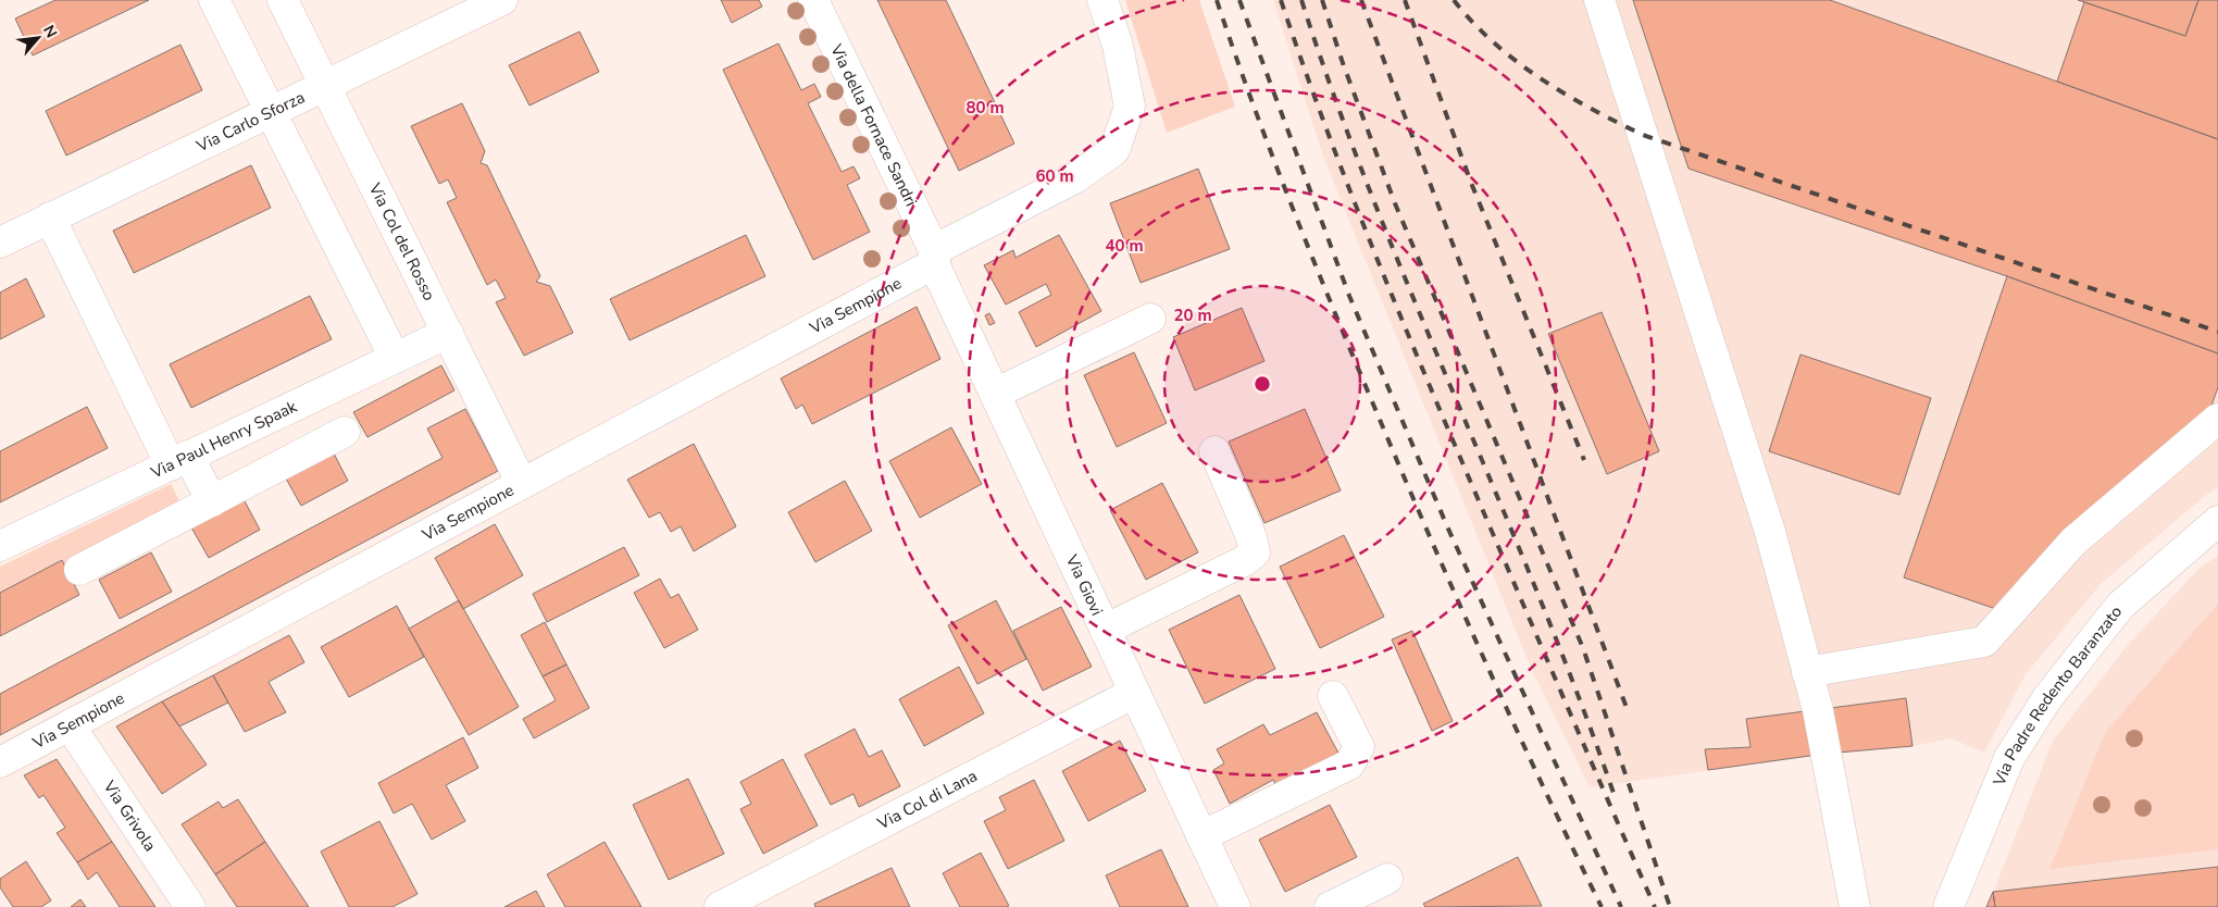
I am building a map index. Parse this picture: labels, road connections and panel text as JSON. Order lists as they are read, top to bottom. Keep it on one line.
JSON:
{"streets":{"street":["Via Carlo Sforza","Via della Fornace Sandri","Via Col del Rosso","Via Sempione","Via Paul Henry Spaak","Via Giovi","Via Padre Redento Baranzato","Via Col di Lana","Via Grivola"]},"crossings":[["Via Carlo Sforza","Via Col del Rosso"],["Via della Fornace Sandri","Via Sempione"],["Via della Fornace Sandri","Via Giovi"],["Via Col del Rosso","Via Sempione"],["Via Col del Rosso","Via Paul Henry Spaak"],["Via Sempione","Via Giovi"],["Via Sempione","Via Grivola"],["Via Giovi","Via Col di Lana"]],"north":"top right","rings":["80 m","60 m","40 m","20 m"]}
